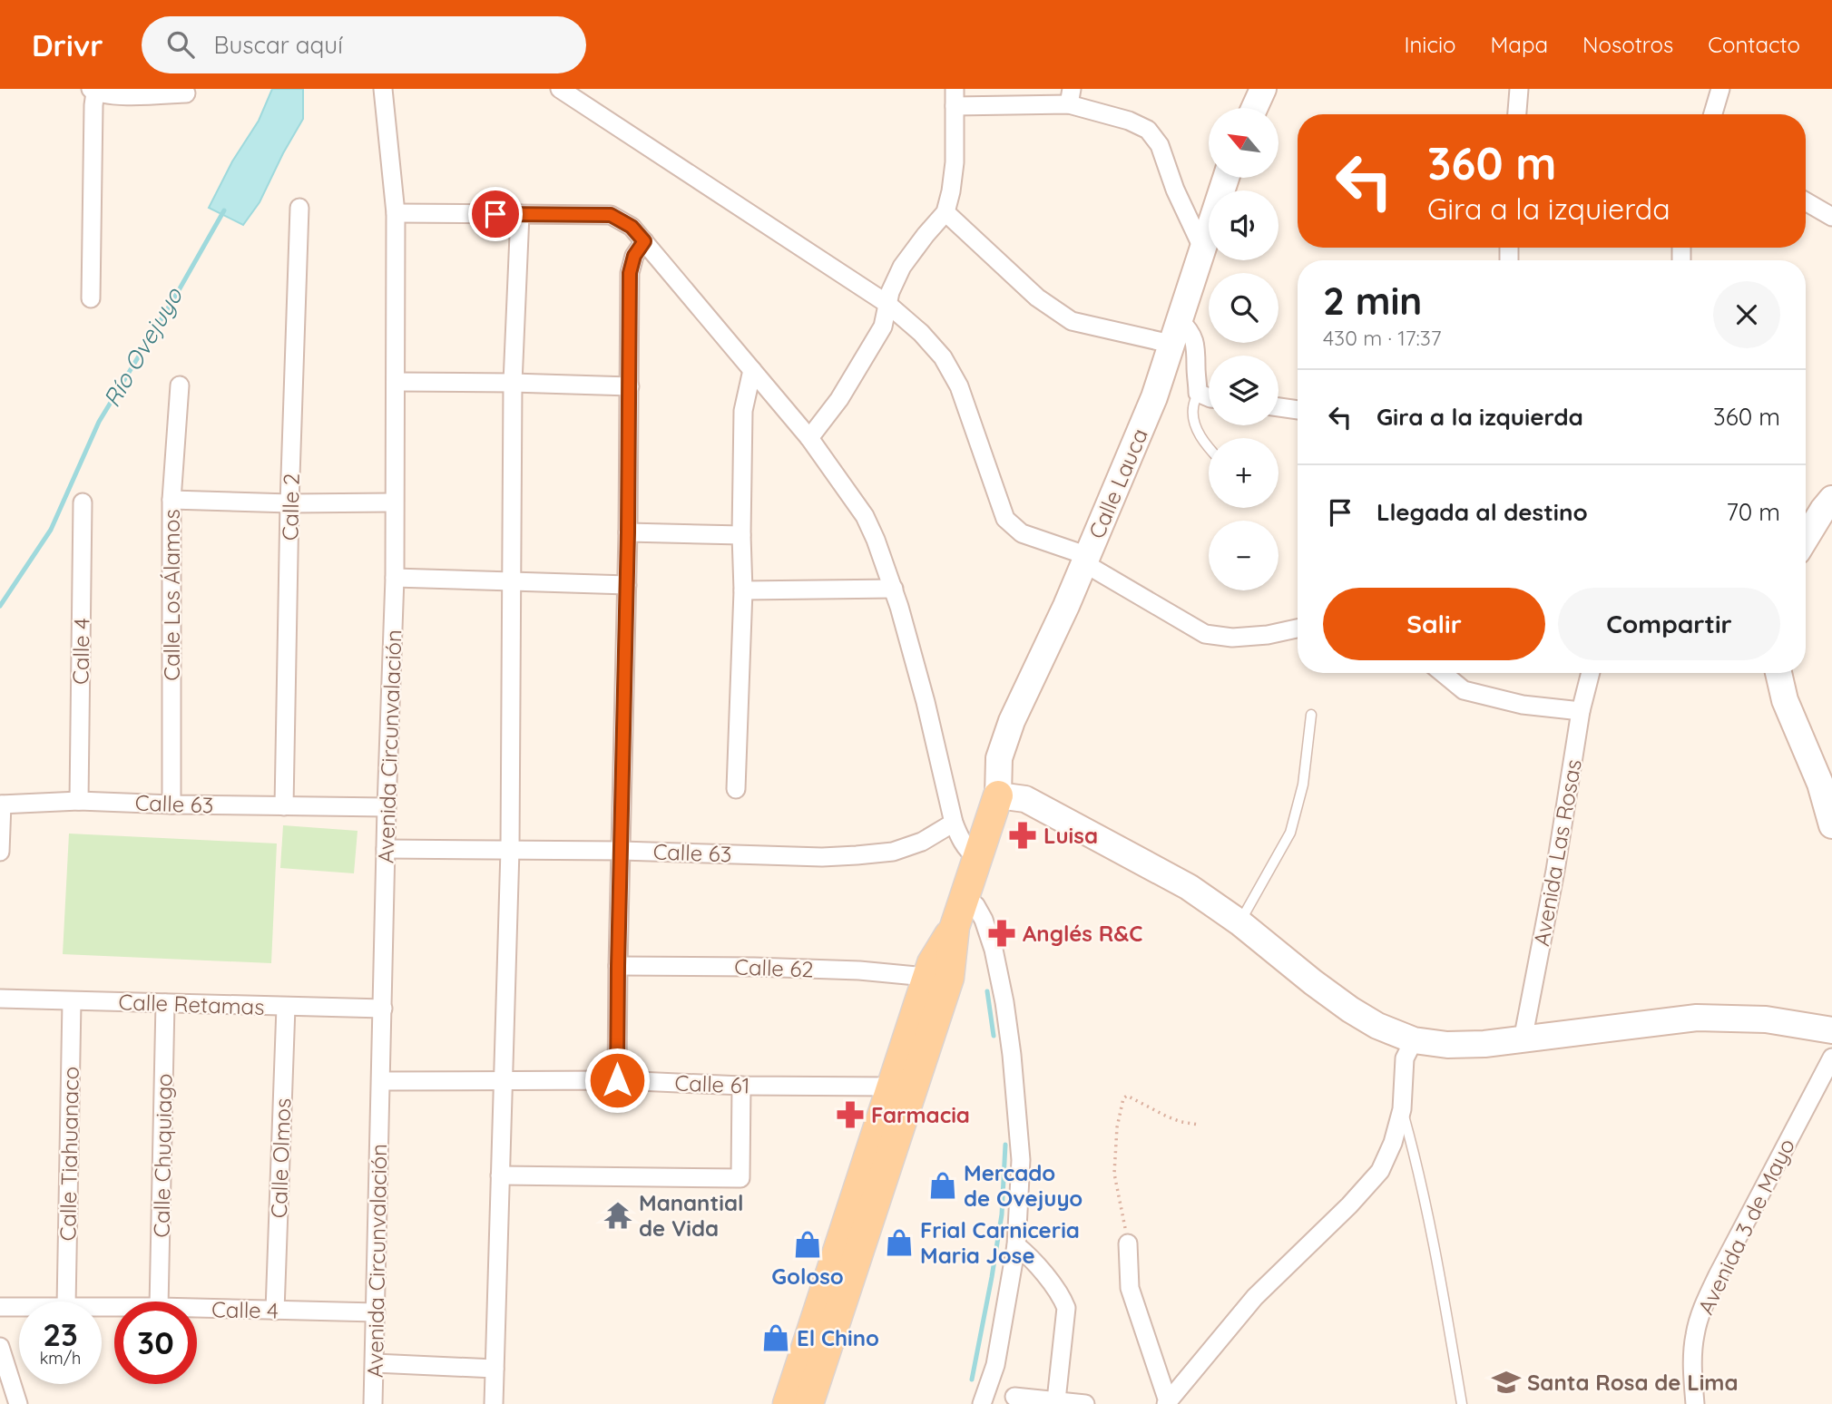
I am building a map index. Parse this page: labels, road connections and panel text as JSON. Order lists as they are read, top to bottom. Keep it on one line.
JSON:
{"streets":{"street":["Calle Lauca","Calle 2","Calle Los Álamos","Calle 4","Avenida Circunvalación","Calle 63","Avenida Las Rosas","Calle 62","Calle Retamas","Calle 61","Calle Tiahuanaco","Calle Chuquiago","Calle Olmos","Avenida 3 de Mayo"]},"crossings":[["Calle 2","Calle 63"],["Calle Los Álamos","Calle 63"],["Calle 4","Avenida Circunvalación"],["Calle 4","Calle 63"],["Calle 4","Calle Olmos"],["Avenida Circunvalación","Calle 63"],["Avenida Circunvalación","Calle Retamas"],["Avenida Circunvalación","Calle 61"],["Calle Retamas","Calle Tiahuanaco"],["Calle Retamas","Calle Chuquiago"],["Calle Retamas","Calle Olmos"]],"water":["Río Ovejuyo"],"places":{"pharmacy":["Luisa","Anglés R&C","Farmacia"],"shop":["Mercado de Ovejuyo","Frial Carniceria Maria Jose","Goloso","El Chino"],"temple":["Manantial de Vida"],"school or university":["Santa Rosa de Lima"]},"north":"top left","page":{"header":"Drivr","search":"Buscar aquí","nav":["Inicio","Mapa","Nosotros","Contacto"],"map_buttons":["+","−"],"turn":["360 m","Gira a la izquierda"],"heading":["2 min","430 m · 17:37"],"list":[{"name":"Gira a la izquierda","value":"360 m"},{"name":"Llegada al destino","value":"70 m"}],"buttons":["Salir","Compartir"],"speed":"23 km/h","limit":"30"}}
